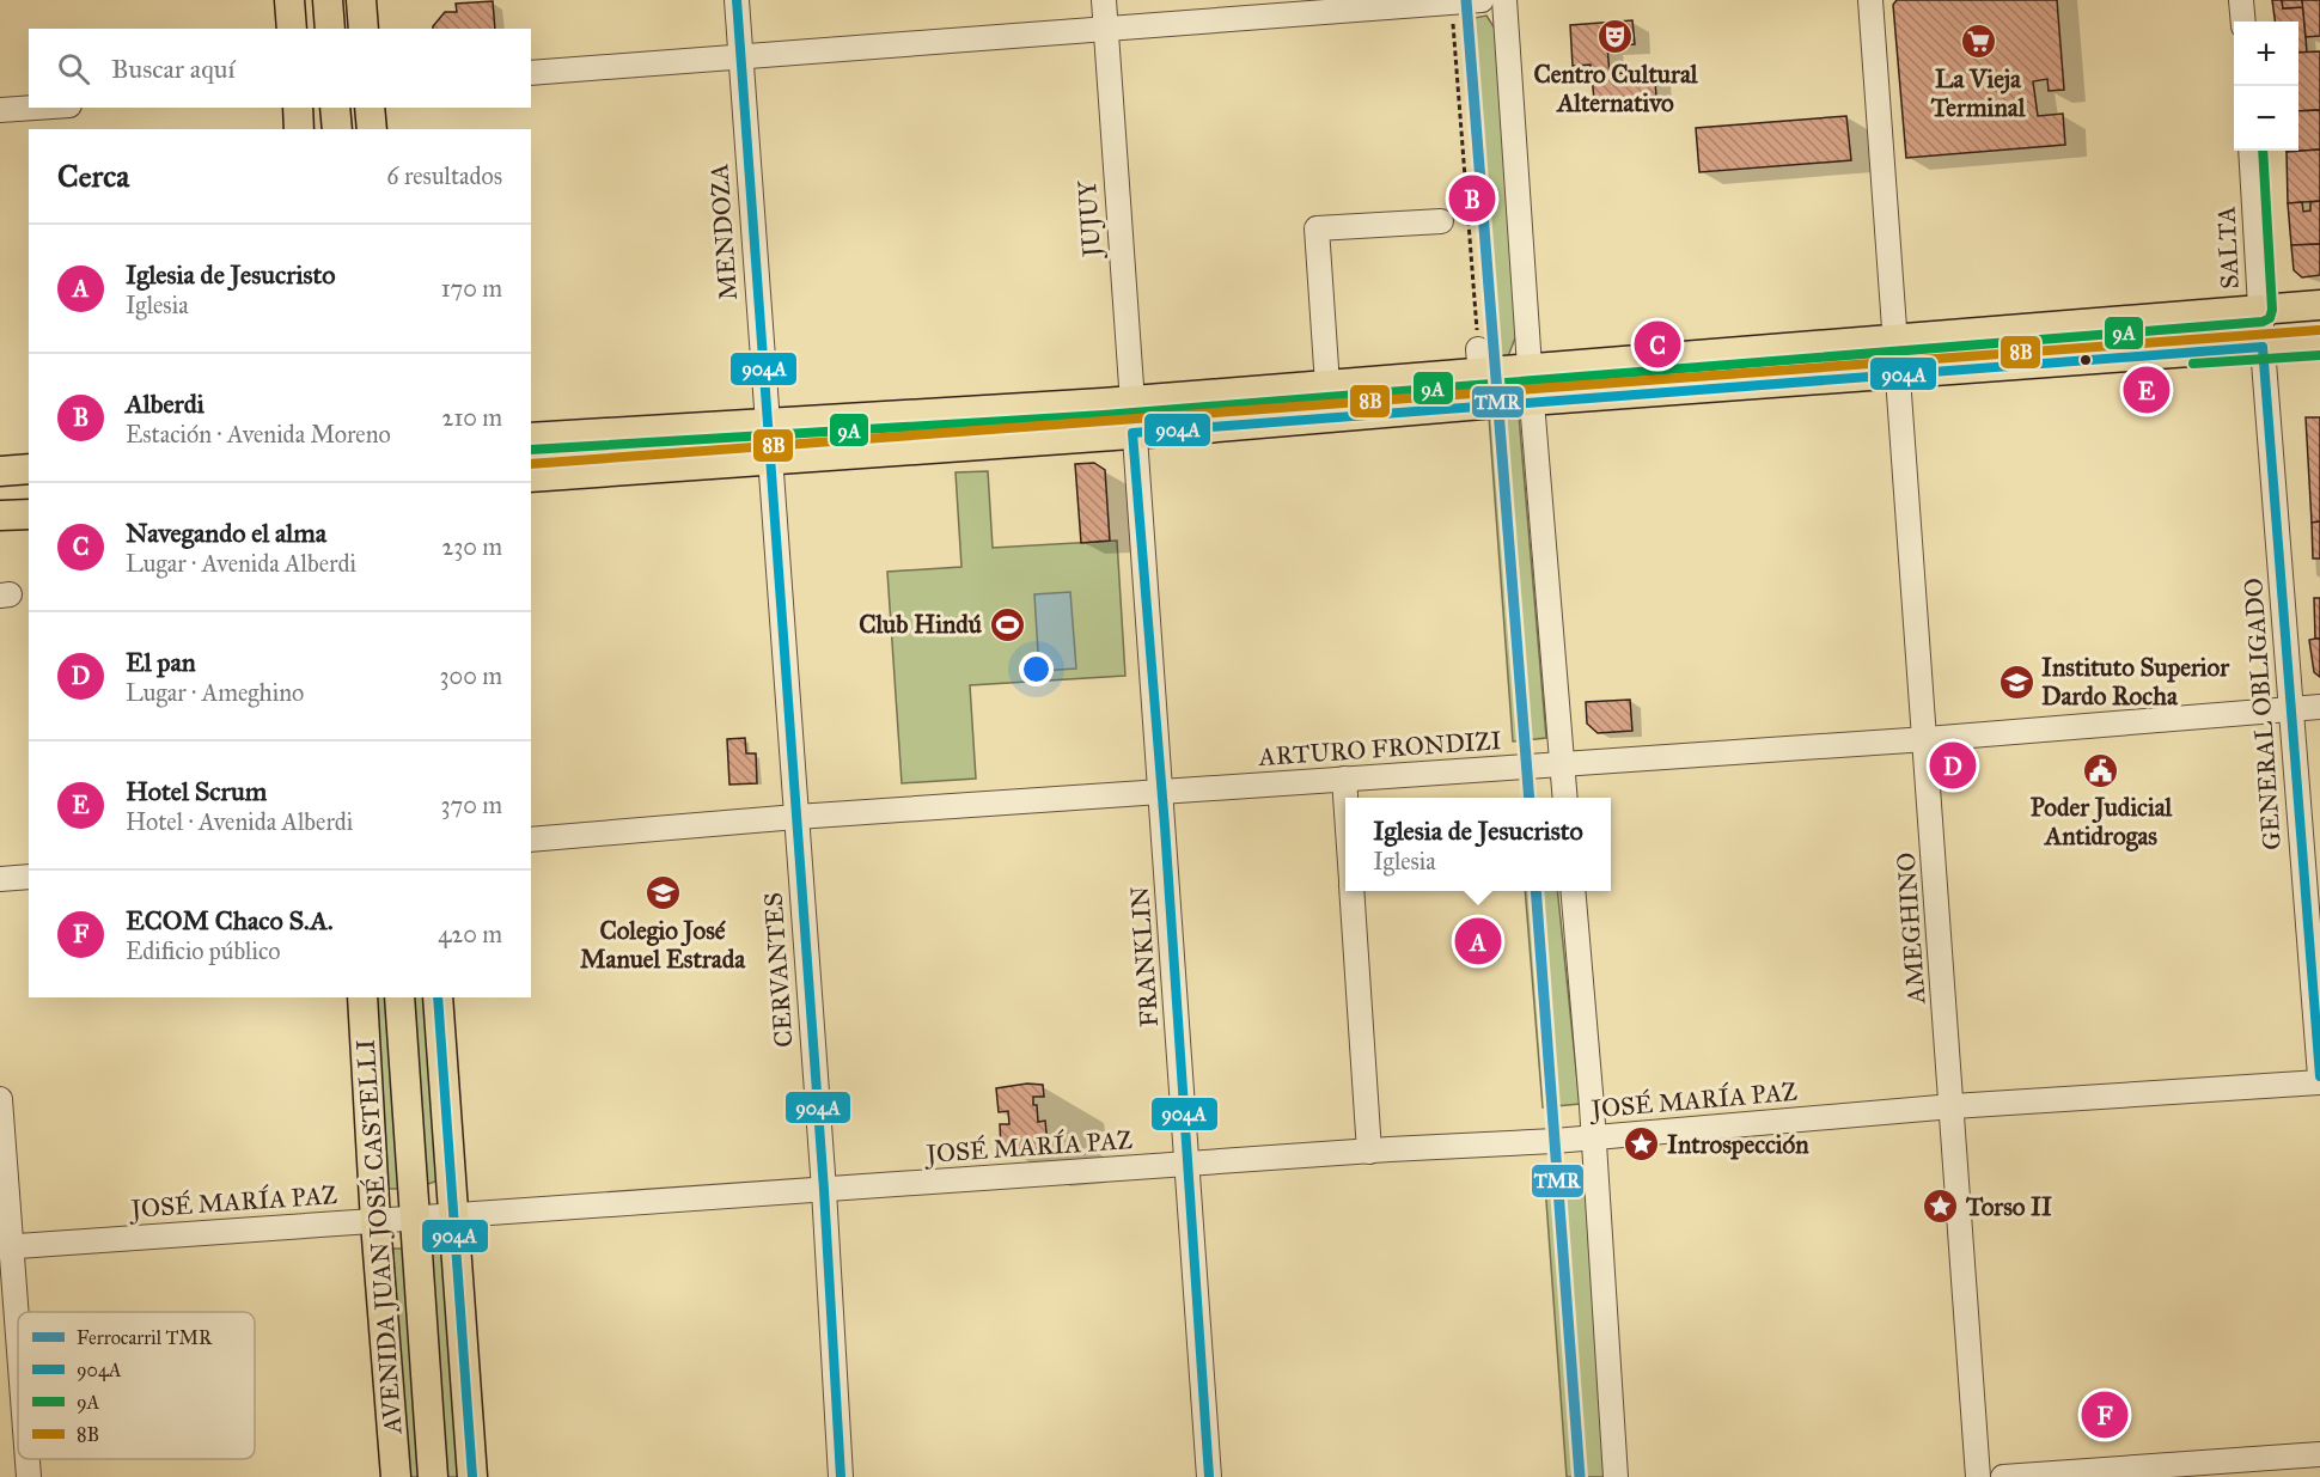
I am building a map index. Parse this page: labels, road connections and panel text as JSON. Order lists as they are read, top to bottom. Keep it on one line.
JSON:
{"streets":{"main road":["AVENIDA JUAN JOSÉ CASTELLI"],"street":["JUJUY","MENDOZA","SALTA","GENERAL OBLIGADO","ARTURO FRONDIZI","AMEGHINO","FRANKLIN","CERVANTES","JOSÉ MARÍA PAZ"]},"crossings":[["JUJUY","FRANKLIN"],["MENDOZA","CERVANTES"],["SALTA","GENERAL OBLIGADO"],["GENERAL OBLIGADO","ARTURO FRONDIZI"],["ARTURO FRONDIZI","AMEGHINO"],["ARTURO FRONDIZI","FRANKLIN"],["ARTURO FRONDIZI","CERVANTES"],["AMEGHINO","JOSÉ MARÍA PAZ"],["FRANKLIN","JOSÉ MARÍA PAZ"],["CERVANTES","JOSÉ MARÍA PAZ"],["JOSÉ MARÍA PAZ","AVENIDA JUAN JOSÉ CASTELLI"]],"places":{"theatre":["Centro Cultural Alternativo"],"supermarket":["La Vieja Terminal"],"sports":["Club Hindú"],"school or university":["Instituto Superior Dardo Rocha","Colegio José Manuel Estrada"],"public building":["Poder Judicial Antidrogas"],"place":["Introspección","Torso II"]},"lines":["rail line TMR","transit line 904A","transit line 9A","transit line 8B"],"legend":["Ferrocarril TMR","904A","9A","8B"],"page":{"map_buttons":["+","−"],"search":"Buscar aquí","heading":["Cerca","6 resultados"],"pins":["B","C","E","D","A","F"],"list":[{"mark":"A","name":"Iglesia de Jesucristo","note":"Iglesia","value":"170 m"},{"mark":"B","name":"Alberdi","note":"Estación · Avenida Moreno","value":"210 m"},{"mark":"C","name":"Navegando el alma","note":"Lugar · Avenida Alberdi","value":"230 m"},{"mark":"D","name":"El pan","note":"Lugar · Ameghino","value":"300 m"},{"mark":"E","name":"Hotel Scrum","note":"Hotel · Avenida Alberdi","value":"370 m"},{"mark":"F","name":"ECOM Chaco S.A.","note":"Edificio público","value":"420 m"}],"popup":["Iglesia de Jesucristo","Iglesia"]}}
